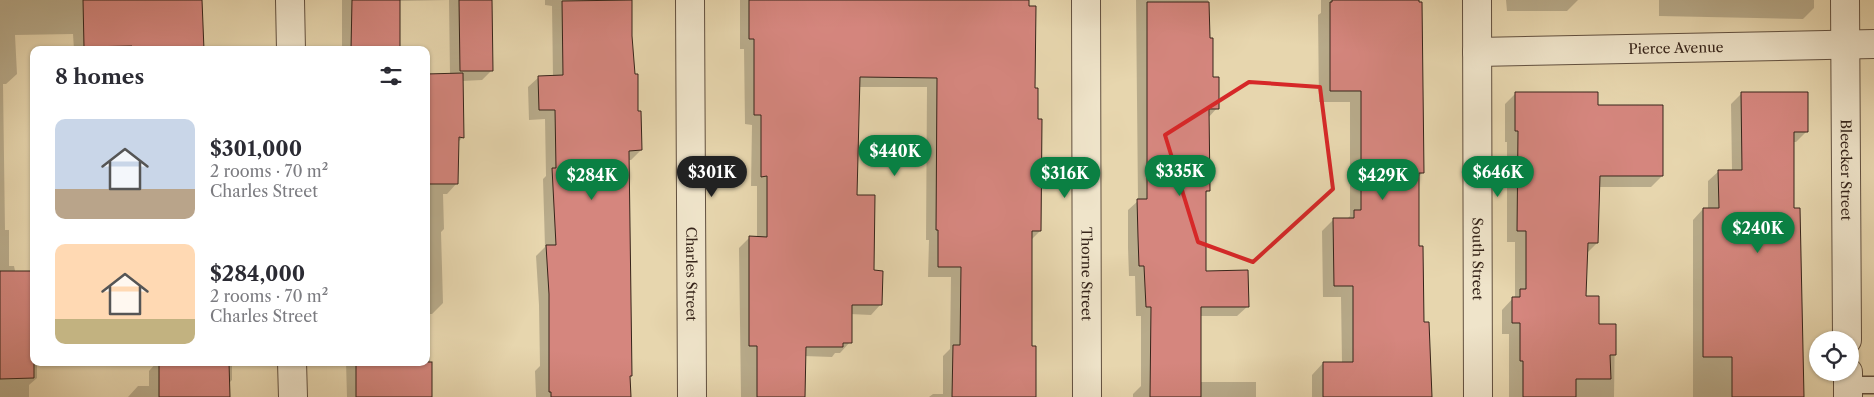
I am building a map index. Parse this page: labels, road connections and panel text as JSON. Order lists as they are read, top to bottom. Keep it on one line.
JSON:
{"streets":{"street":["Pierce Avenue","Bleecker Street","South Street","Charles Street","Thorne Street"]},"crossings":[["Pierce Avenue","Bleecker Street"],["Pierce Avenue","South Street"]],"page":{"heading":"8 homes","list":[{"name":"$301,000","note":"2 rooms · 70 m² · Charles Street"},{"name":"$284,000","note":"2 rooms · 70 m² · Charles Street"}],"price":["$440K","$335K","$301K","$646K","$316K","$284K","$429K","$240K"]}}
